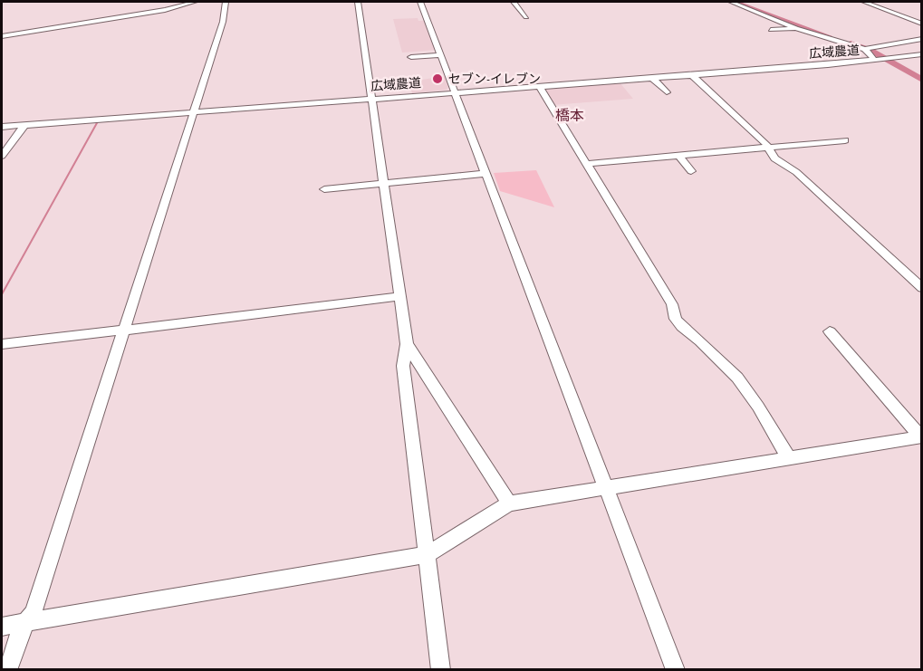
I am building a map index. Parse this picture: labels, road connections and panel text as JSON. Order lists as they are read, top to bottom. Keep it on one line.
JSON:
{"streets":{"street":["広域農道"]},"districts":["橋本"],"places":["セブン-イレブン"]}
